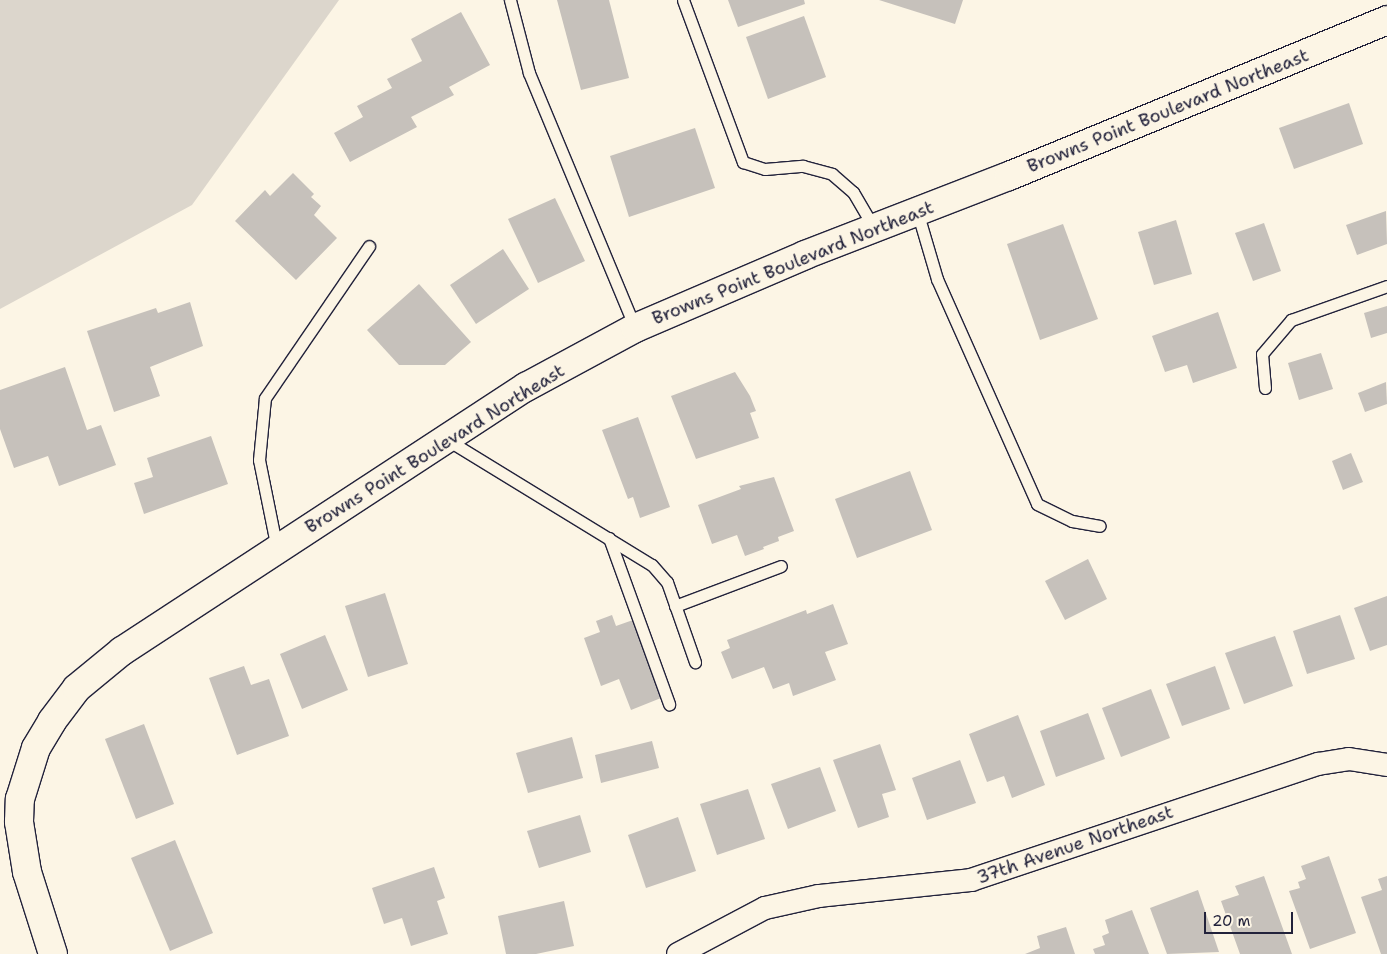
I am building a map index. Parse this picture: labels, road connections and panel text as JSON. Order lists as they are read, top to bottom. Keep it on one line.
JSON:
{"streets":{"street":["Browns Point Boulevard Northeast","37th Avenue Northeast"]},"scale_bar":"20 m"}
